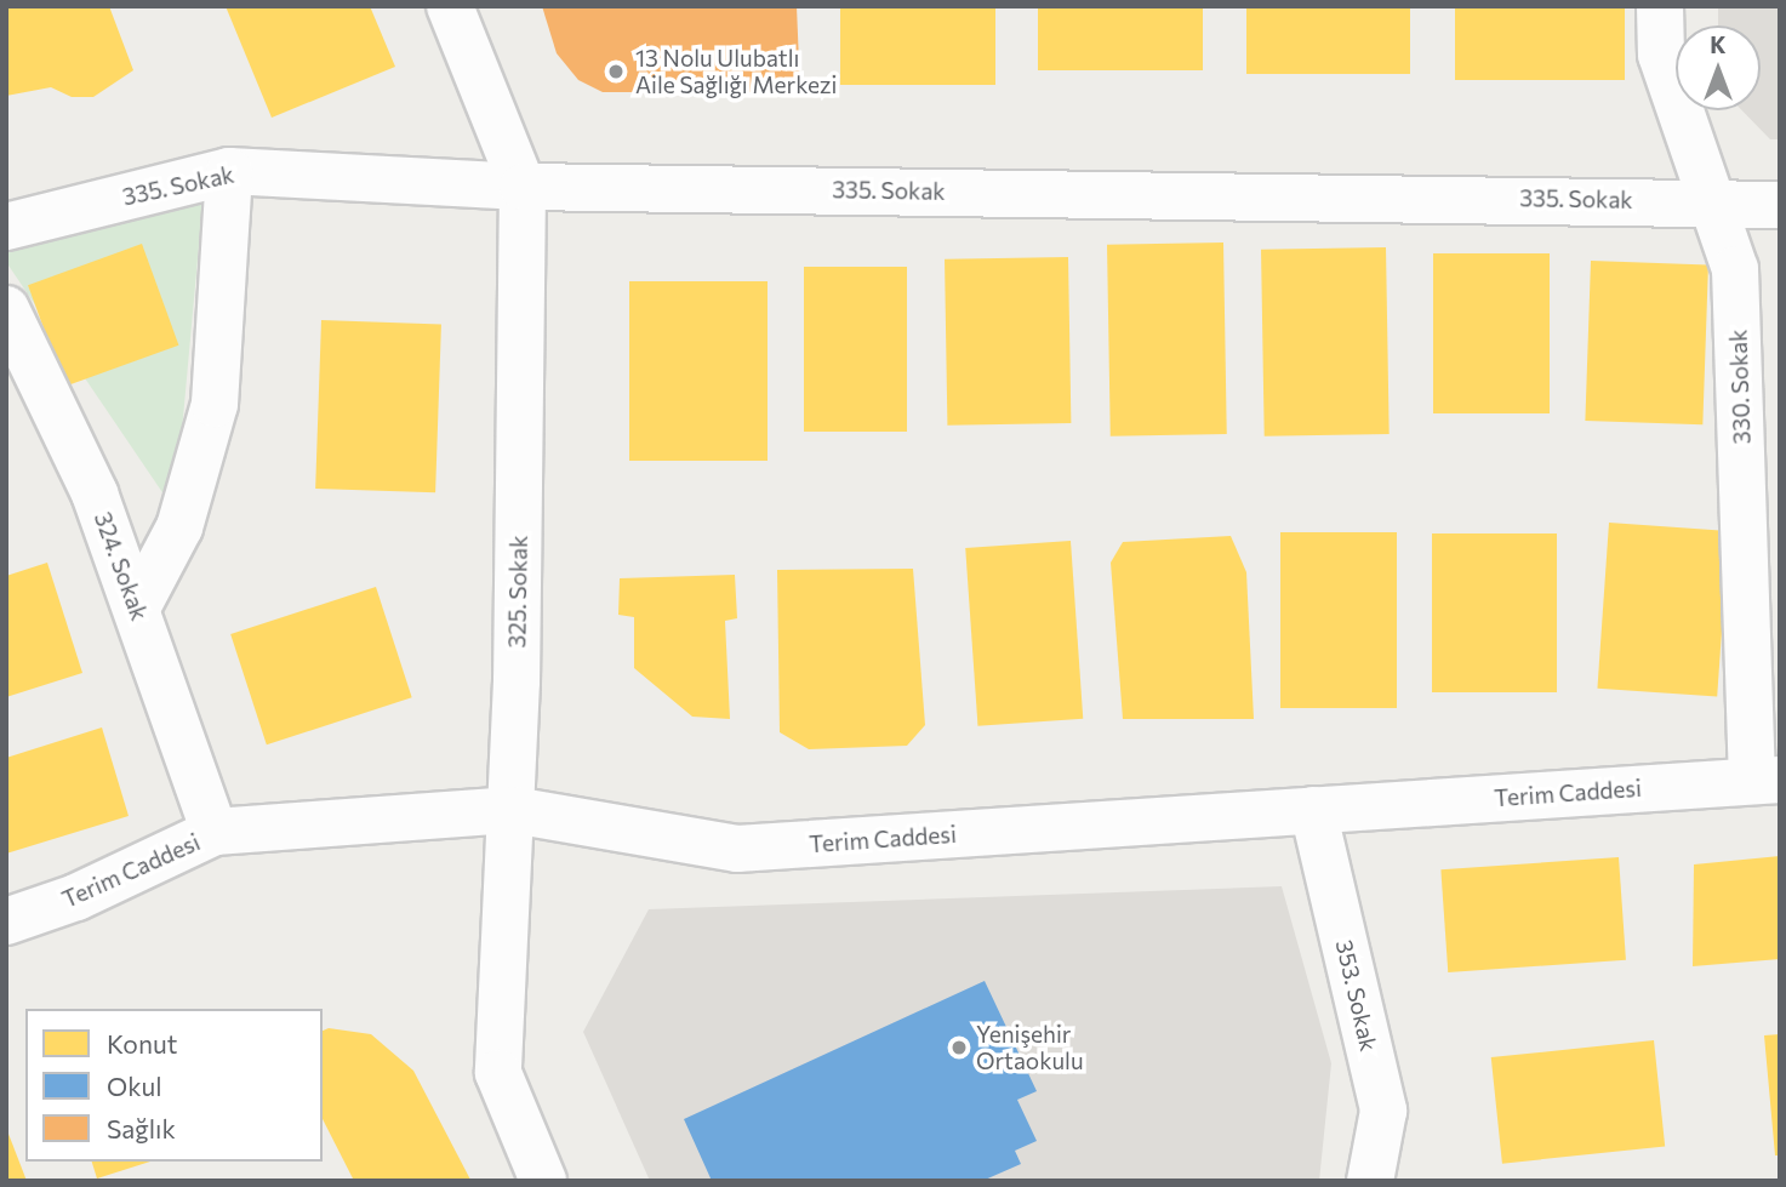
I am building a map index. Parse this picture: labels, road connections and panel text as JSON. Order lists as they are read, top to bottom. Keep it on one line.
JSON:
{"streets":{"street":["335. Sokak","330. Sokak","324. Sokak","325. Sokak","Terim Caddesi","353. Sokak"]},"crossings":[["335. Sokak","330. Sokak"],["335. Sokak","325. Sokak"],["330. Sokak","Terim Caddesi"],["324. Sokak","Terim Caddesi"],["325. Sokak","Terim Caddesi"],["Terim Caddesi","353. Sokak"]],"places":["13 Nolu Ulubatlı Aile Sağlığı Merkezi","Yenişehir Ortaokulu"],"legend":["Konut","Okul","Sağlık"],"north":"top"}
